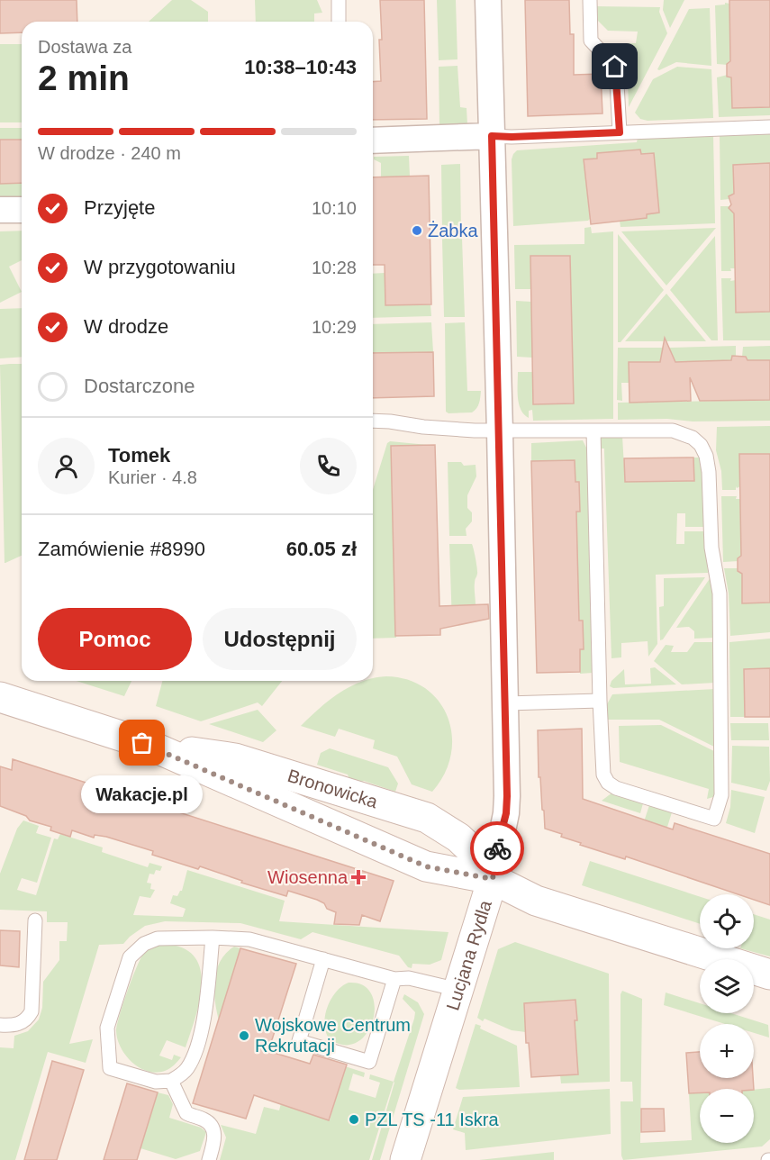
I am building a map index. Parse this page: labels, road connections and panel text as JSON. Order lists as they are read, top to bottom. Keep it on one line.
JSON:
{"streets":{"street":["Bronowicka","Lucjana Rydla"]},"crossings":[["Bronowicka","Lucjana Rydla"]],"places":{"other":["Żabka","Wakacje.pl","Wojskowe Centrum Rekrutacji","PZL TS -11 Iskra"],"health":["Wiosenna"]},"page":{"heading":["2 min","Dostawa za","10:38–10:43"],"panel":["Tomek","Kurier · 4.8","Zamówienie #8990","60.05 zł"],"bar":"W drodze · 240 m","list":[["Przyjęte","10:10"],["W przygotowaniu","10:28"],["W drodze","10:29"],"Dostarczone"],"buttons":["Pomoc","Udostępnij"],"bubble":"Wakacje.pl","map_buttons":["+","−"]}}
